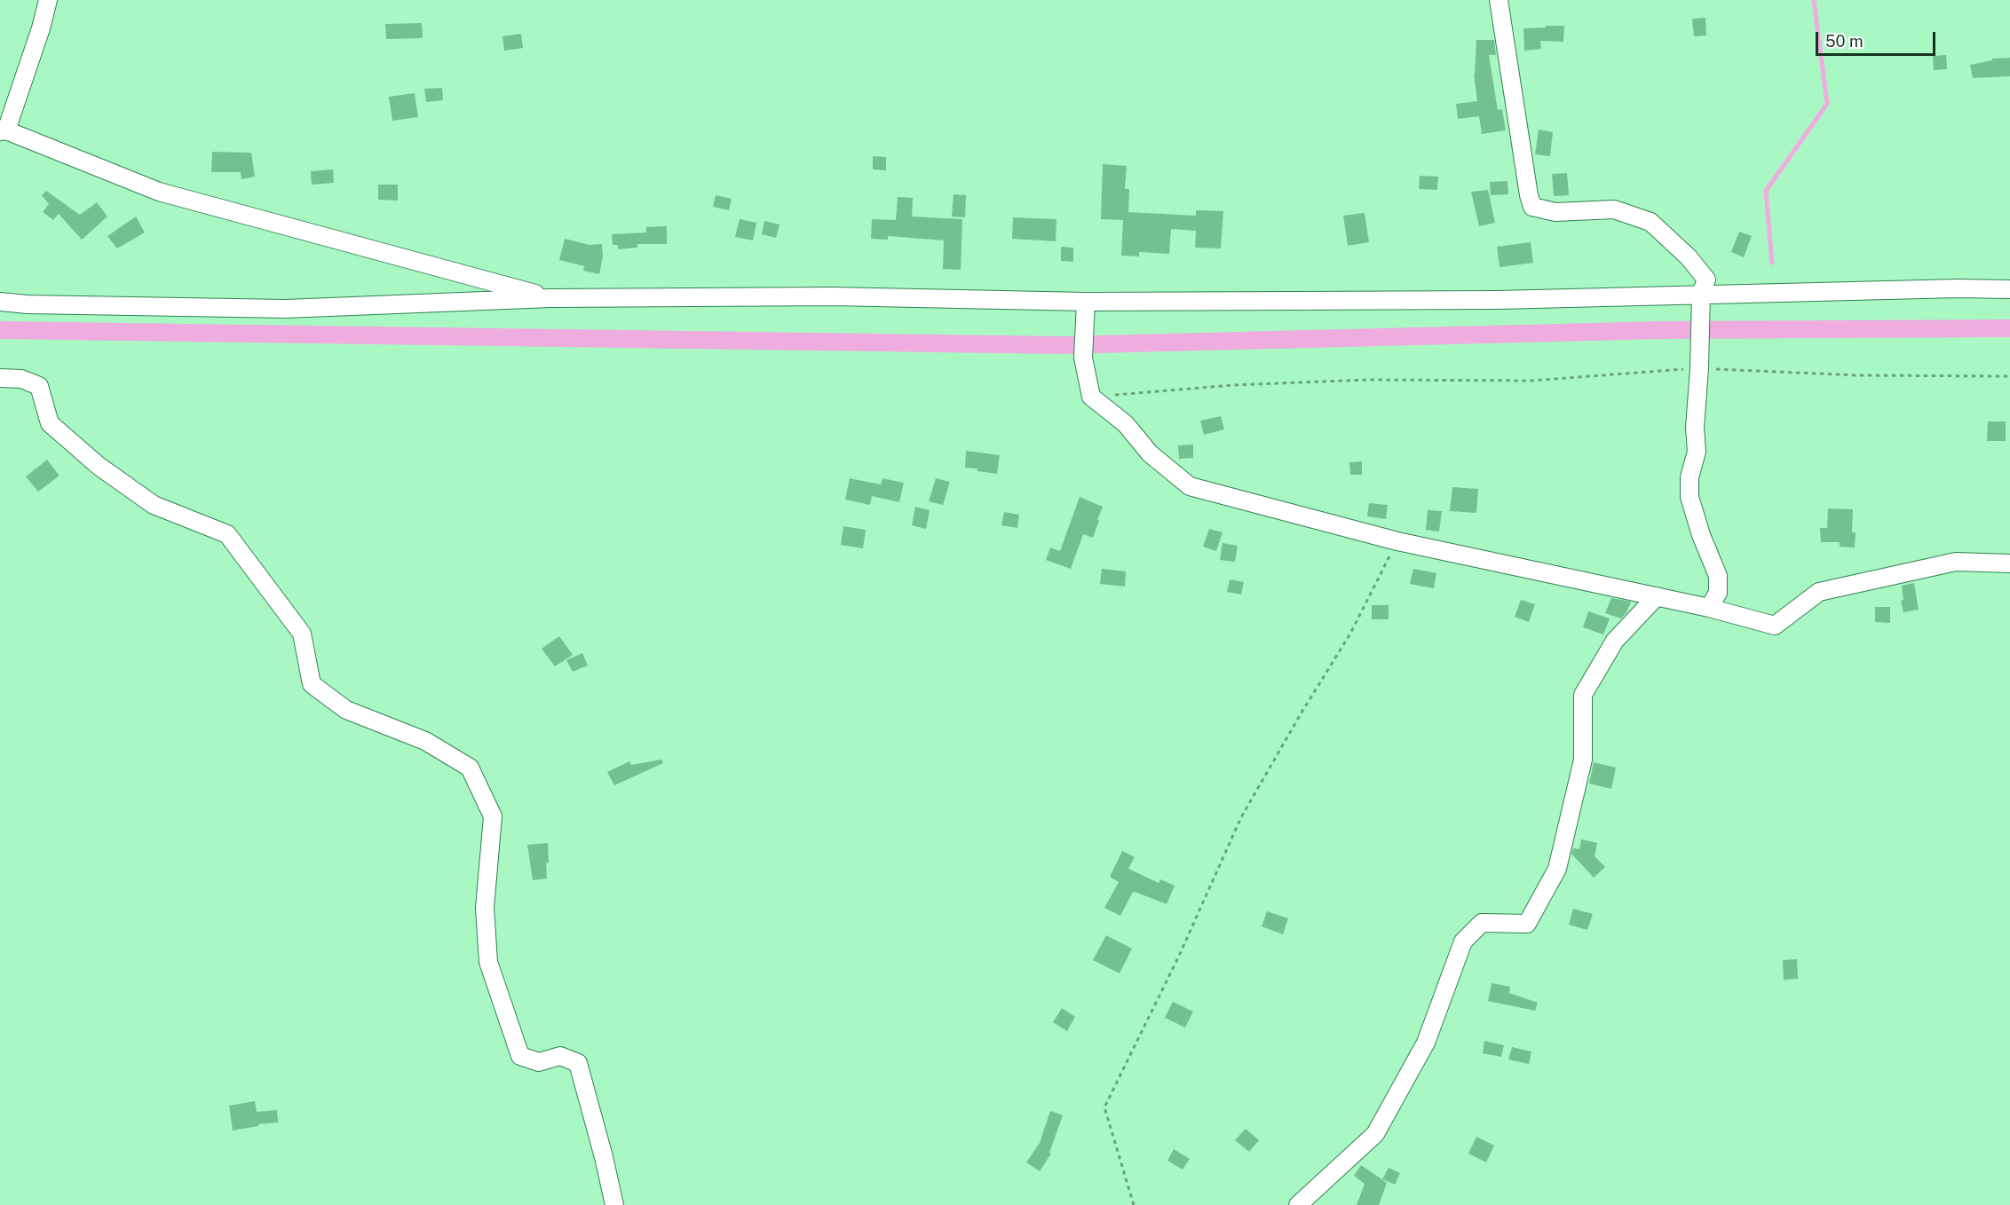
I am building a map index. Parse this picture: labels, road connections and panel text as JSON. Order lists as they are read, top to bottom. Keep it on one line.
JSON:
{"scale_bar":"50 m"}
